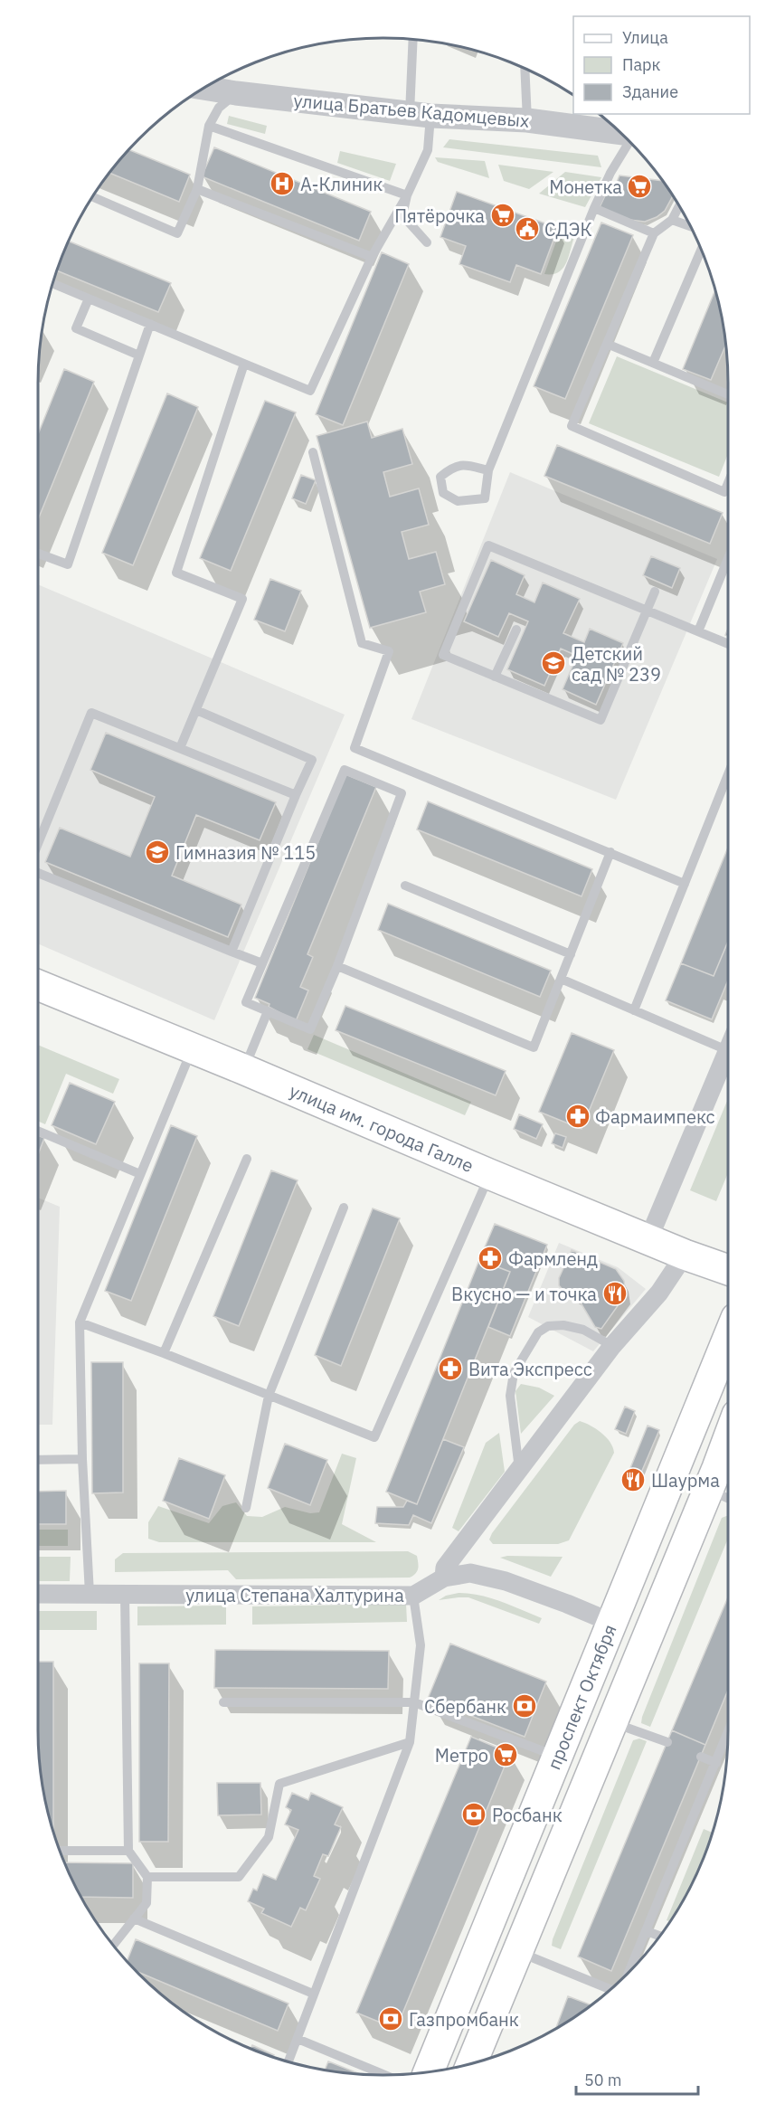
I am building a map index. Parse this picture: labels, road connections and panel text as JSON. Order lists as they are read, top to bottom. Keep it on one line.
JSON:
{"streets":{"main road":["улица им. города Галле","проспект Октября"],"street":["улица Братьев Кадомцевых","улица Степана Халтурина"]},"crossings":[["улица Степана Халтурина","проспект Октября"]],"places":{"hospital":["А-Клиник"],"supermarket":["Монетка","Пятёрочка","Метро"],"public building":["СДЭК"],"school or university":["Детский сад № 239","Гимназия № 115"],"pharmacy":["Фармаимпекс","Фармленд","Вита Экспресс"],"restaurant":["Вкусно — и точка","Шаурма"],"bank":["Сбербанк","Росбанк","Газпромбанк"]},"legend":["Улица","Парк","Здание"],"scale_bar":"50 m"}
